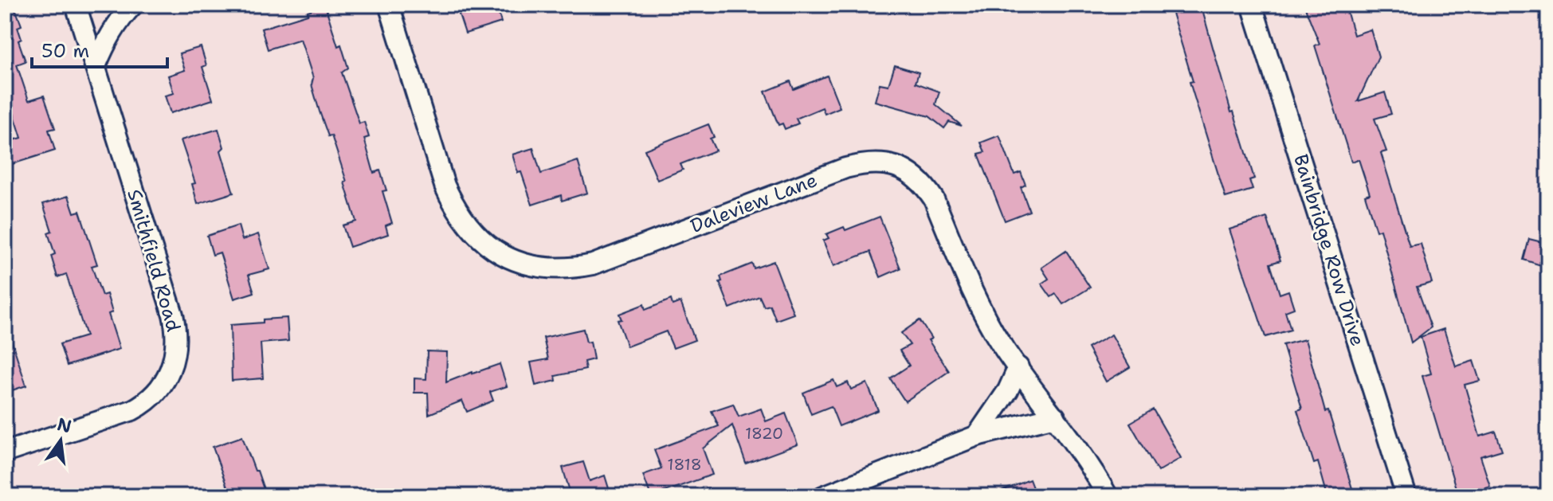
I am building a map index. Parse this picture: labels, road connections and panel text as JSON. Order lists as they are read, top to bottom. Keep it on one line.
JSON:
{"streets":{"street":["Daleview Lane","Bainbridge Row Drive","Smithfield Road"]},"house_numbers":["1820","1818"],"scale_bar":"50 m","north":"top"}
